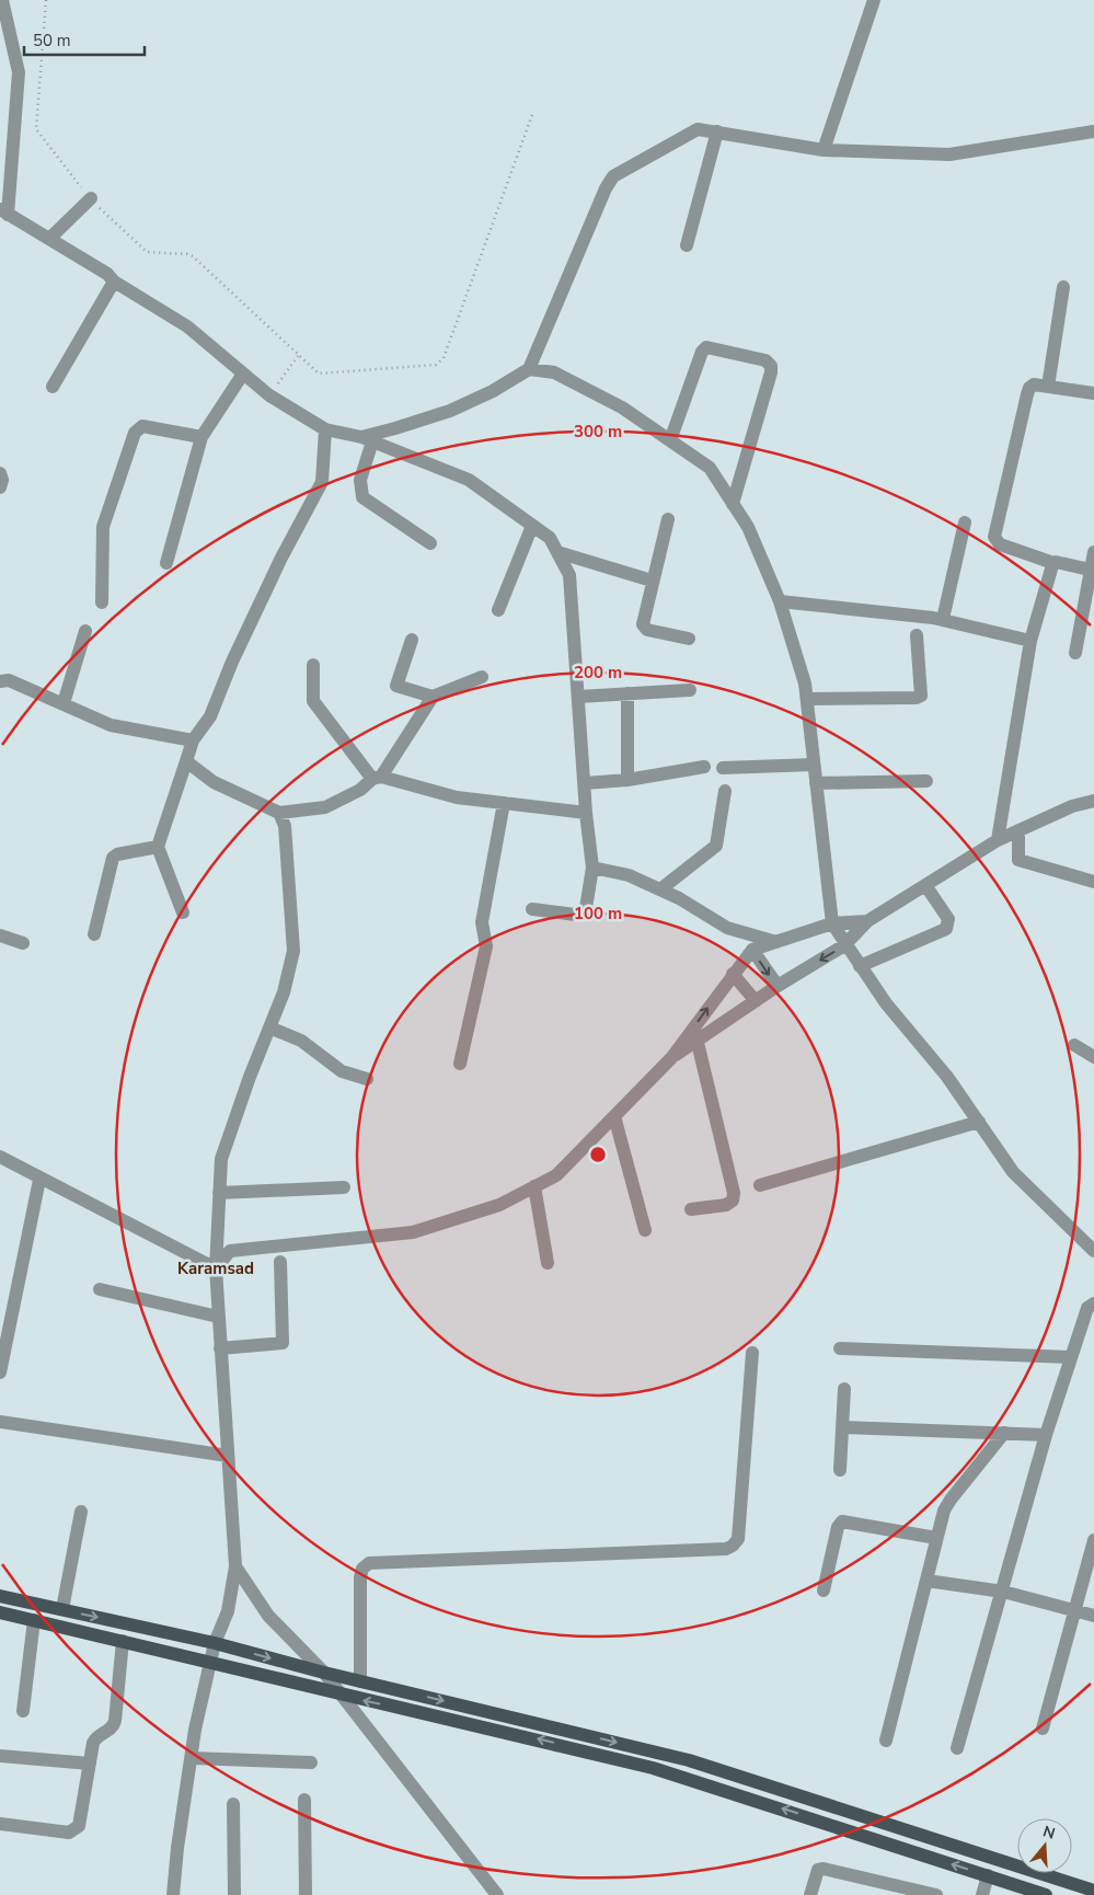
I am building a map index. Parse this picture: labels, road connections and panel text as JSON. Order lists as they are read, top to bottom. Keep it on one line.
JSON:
{"districts":["Karamsad"],"scale_bar":"50 m","north":"top","rings":["300 m","200 m","100 m"]}
